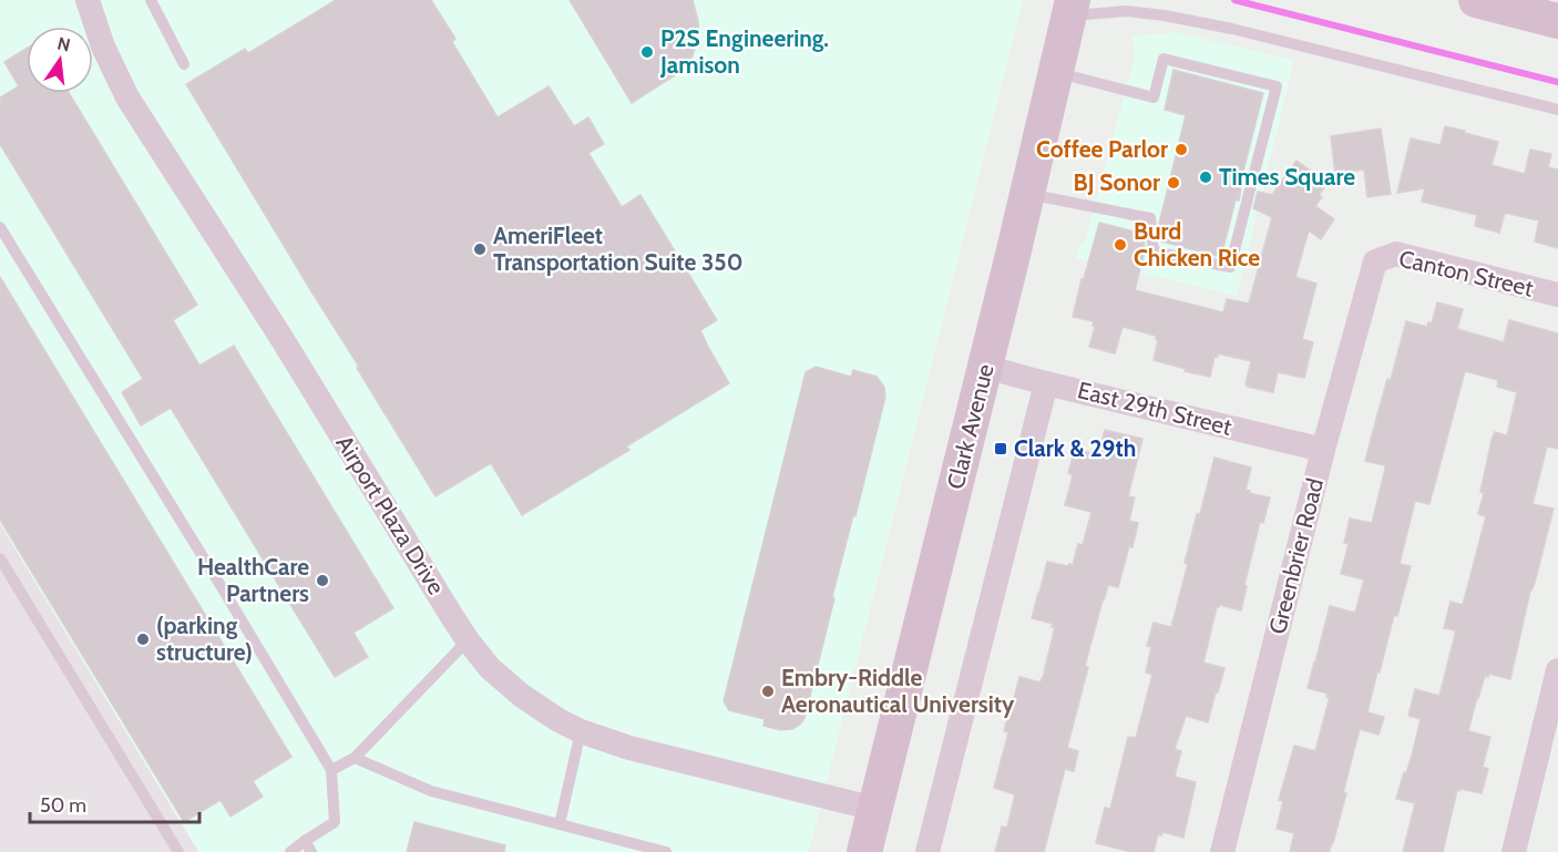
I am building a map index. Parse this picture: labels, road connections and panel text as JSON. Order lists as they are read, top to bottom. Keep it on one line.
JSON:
{"streets":{"main road":["Clark Avenue"],"street":["Canton Street","East 29th Street","Airport Plaza Drive","Greenbrier Road"]},"crossings":[["Canton Street","Greenbrier Road"],["East 29th Street","Clark Avenue"],["East 29th Street","Greenbrier Road"],["Clark Avenue","Airport Plaza Drive"]],"places":{"other":["P2S Engineering. Jamison","Coffee Parlor","Times Square","BJ Sonor","Burd Chicken Rice","AmeriFleet Transportation Suite 350","HealthCare Partners","(parking structure)","Embry-Riddle Aeronautical University"],"transit":["Clark & 29th"]},"scale_bar":"50 m","north":"top"}
